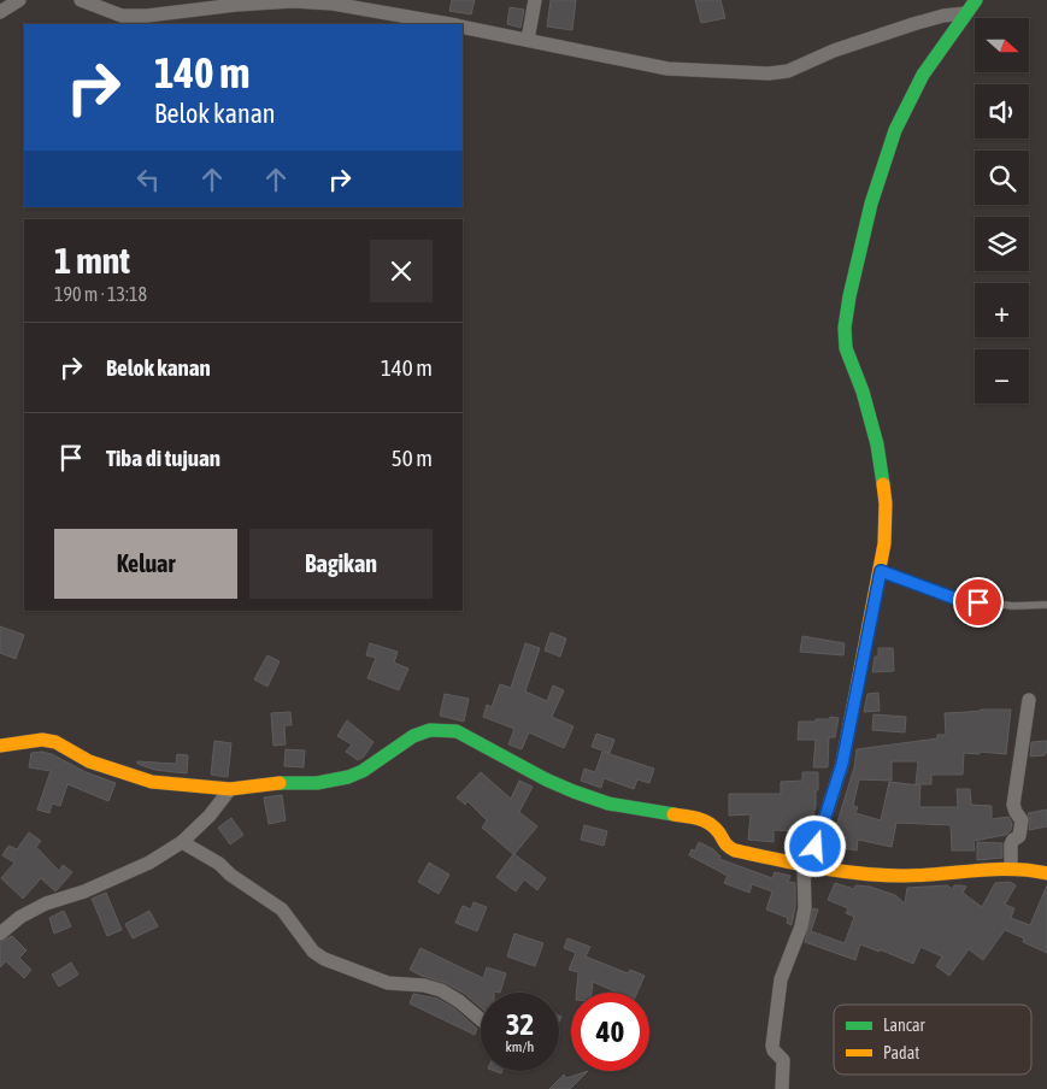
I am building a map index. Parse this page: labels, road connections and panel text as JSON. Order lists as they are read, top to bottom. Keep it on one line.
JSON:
{"legend":["Lancar","Padat"],"north":"right","page":{"map_buttons":["+","−"],"turn":["140 m","Belok kanan"],"heading":["1 mnt","190 m · 13:18"],"list":[{"name":"Belok kanan","value":"140 m"},{"name":"Tiba di tujuan","value":"50 m"}],"buttons":["Keluar","Bagikan"],"speed":"32 km/h","limit":"40"}}
